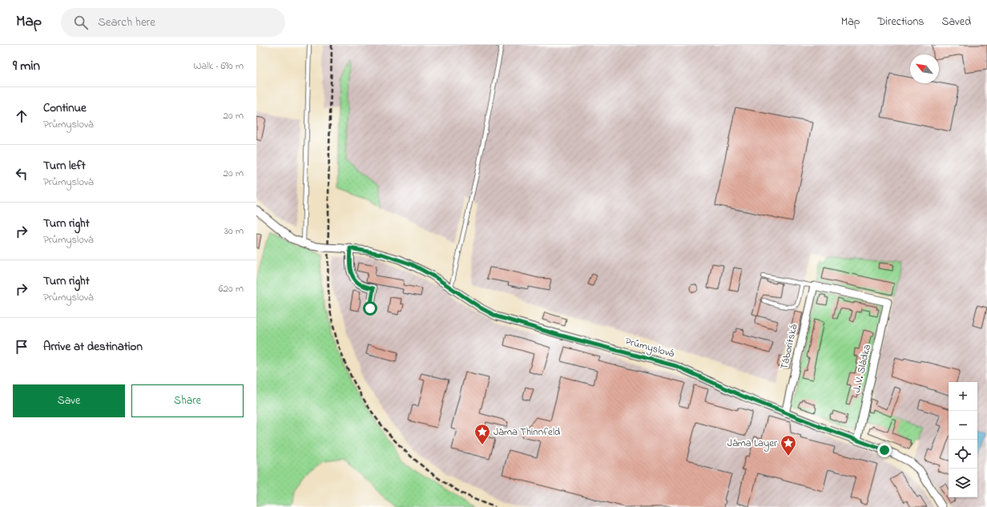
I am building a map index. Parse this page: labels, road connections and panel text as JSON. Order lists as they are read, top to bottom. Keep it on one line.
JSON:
{"streets":{"street":["Táboritská","Průmyslová","J. V. Sládka"]},"crossings":[["Táboritská","Průmyslová"],["Táboritská","J. V. Sládka"],["Průmyslová","J. V. Sládka"]],"places":{"place":["Jáma Thinnfeld","Jáma Layer"]},"north":"top left","page":{"header":"Map","search":"Search here","nav":["Map","Directions","Saved"],"heading":["9 min","Walk · 690 m"],"list":[["Continue","Průmyslová","20 m"],["Turn left","Průmyslová","20 m"],["Turn right","Průmyslová","30 m"],["Turn right","Průmyslová","620 m"],"Arrive at destination"],"buttons":["Save","Share"],"map_buttons":["+","−"]}}
